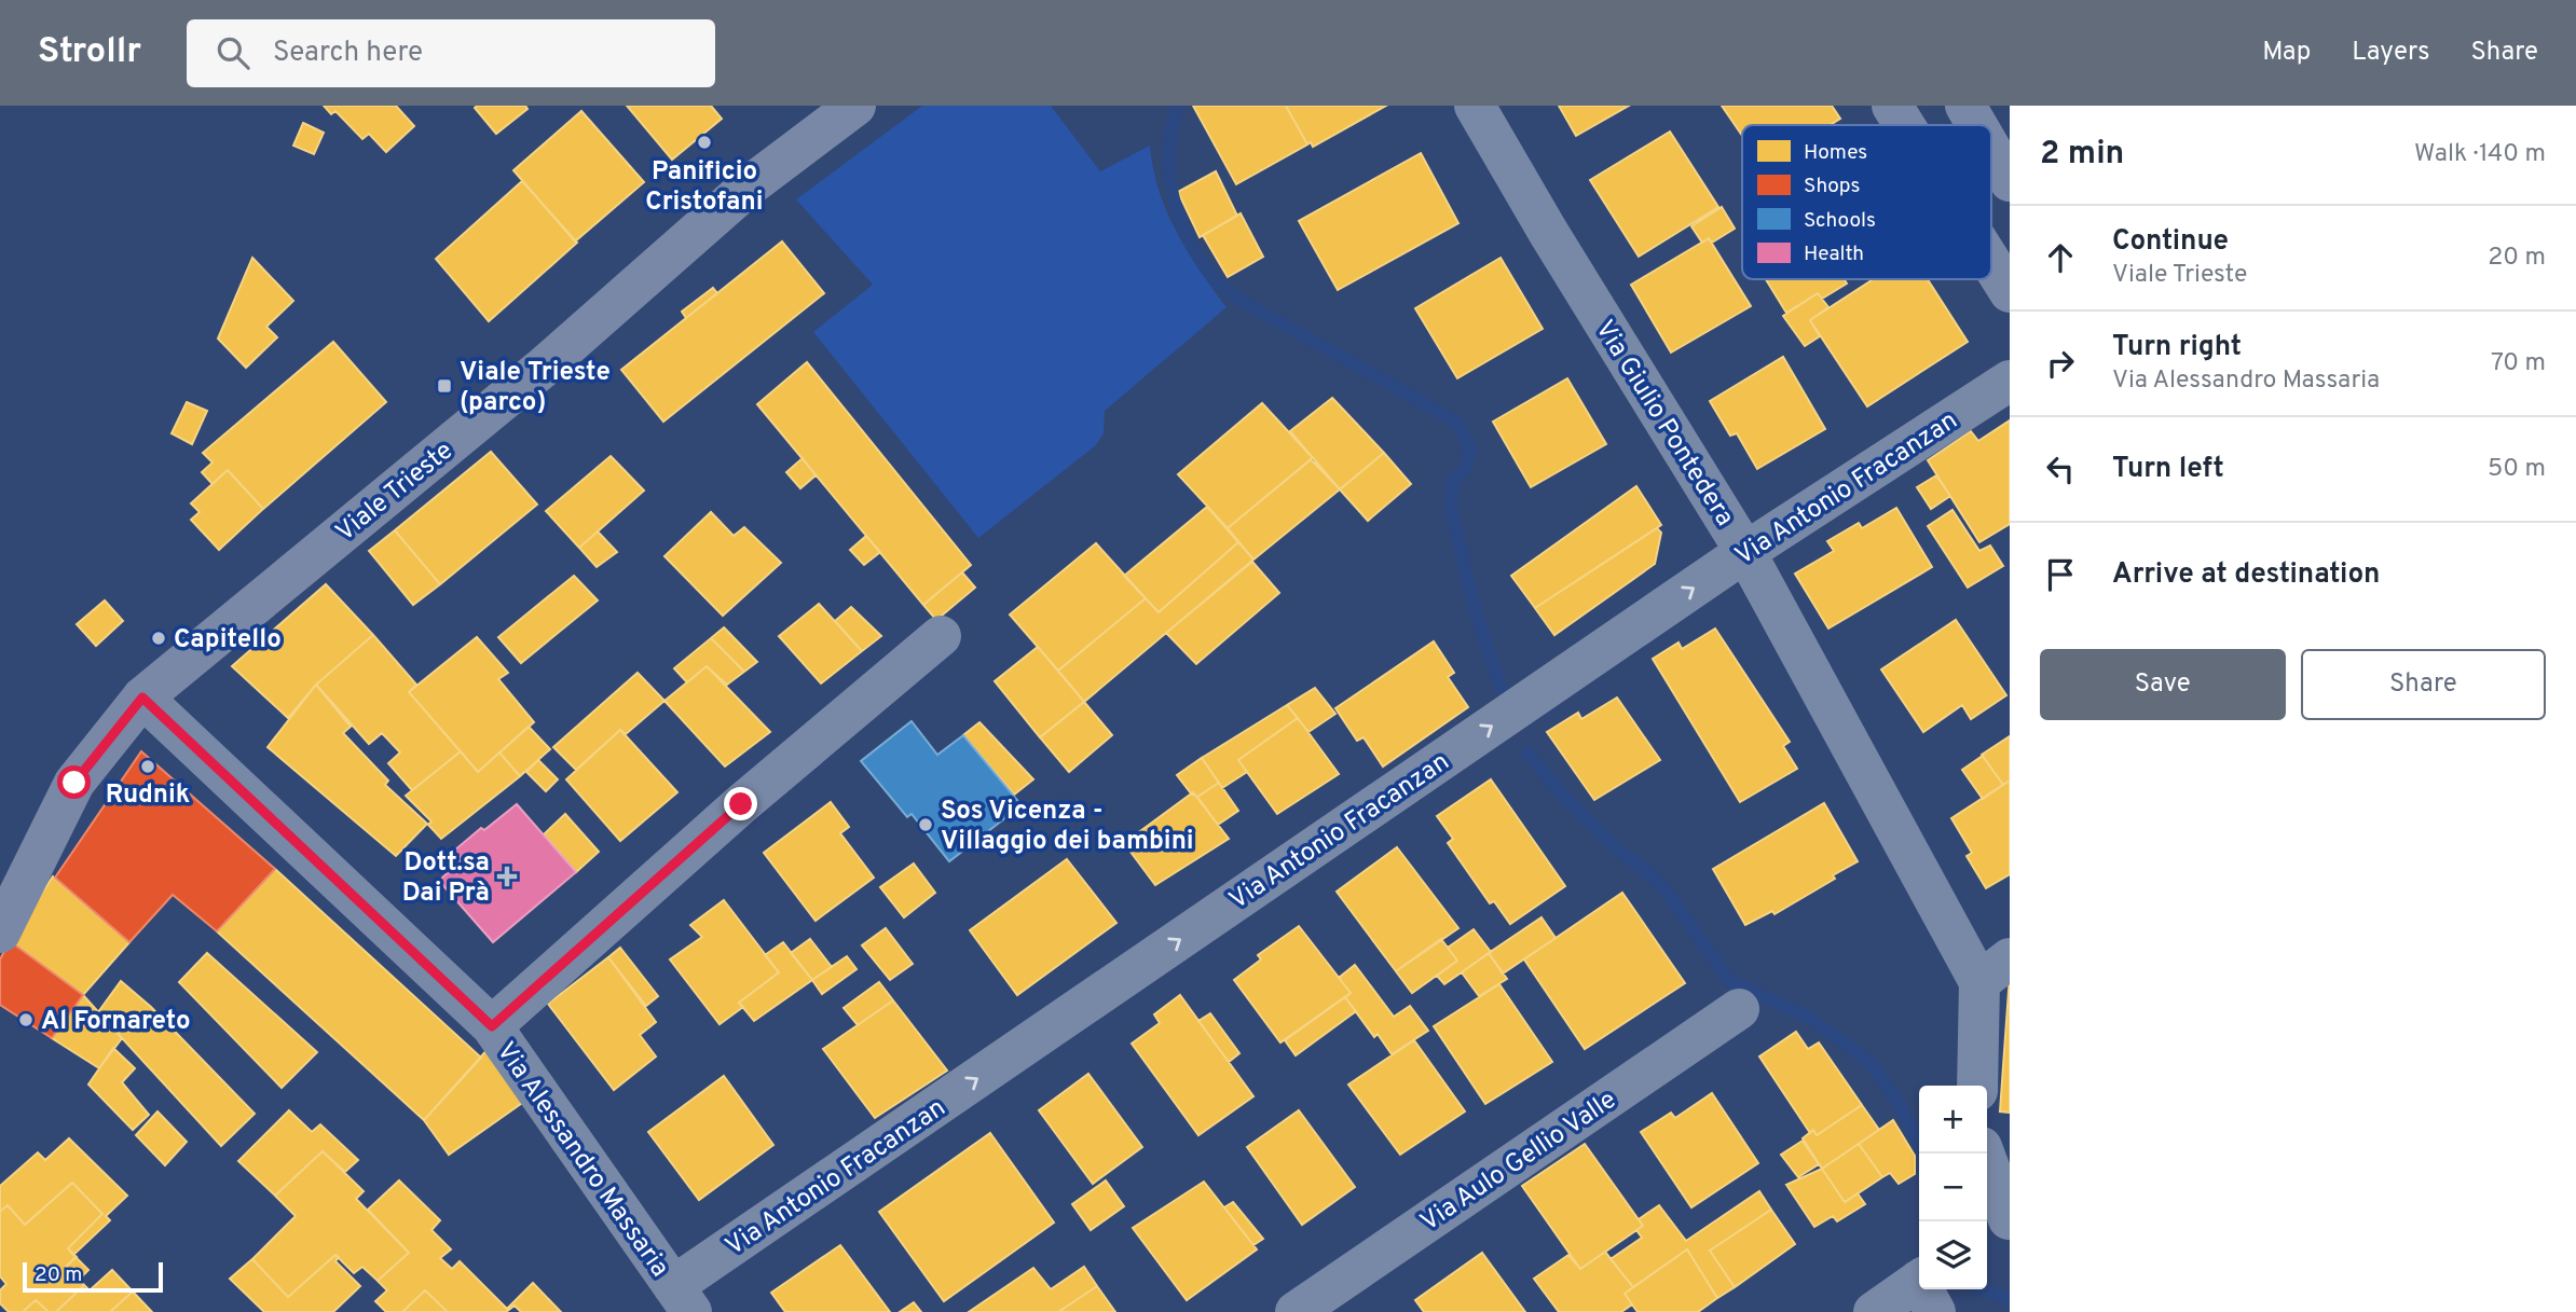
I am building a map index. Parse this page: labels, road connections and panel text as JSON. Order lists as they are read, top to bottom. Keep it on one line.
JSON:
{"streets":{"main road":["Viale Trieste"],"street":["Via Giulio Pontedera","Via Antonio Fracanzan","Via Alessandro Massaria","Via Aulo Gellio Valle"]},"crossings":[["Via Giulio Pontedera","Via Antonio Fracanzan"],["Via Antonio Fracanzan","Via Alessandro Massaria"],["Viale Trieste","Via Alessandro Massaria"]],"one_way":["Via Antonio Fracanzan"],"places":{"other":["Panificio Cristofani","Capitello","Rudnik","Sos Vicenza - Villaggio dei bambini","Al Fornareto"],"transit":["Viale Trieste (parco)"],"health":["Dott.sa Dai Prà"]},"legend":["Homes","Shops","Schools","Health"],"scale_bar":"20 m","page":{"header":"Strollr","search":"Search here","nav":["Map","Layers","Share"],"heading":["2 min","Walk · 140 m"],"list":[["Continue","Viale Trieste","20 m"],["Turn right","Via Alessandro Massaria","70 m"],["Turn left","50 m"],"Arrive at destination"],"buttons":["Save","Share"],"map_buttons":["+","−"],"scale":"20 m"}}
